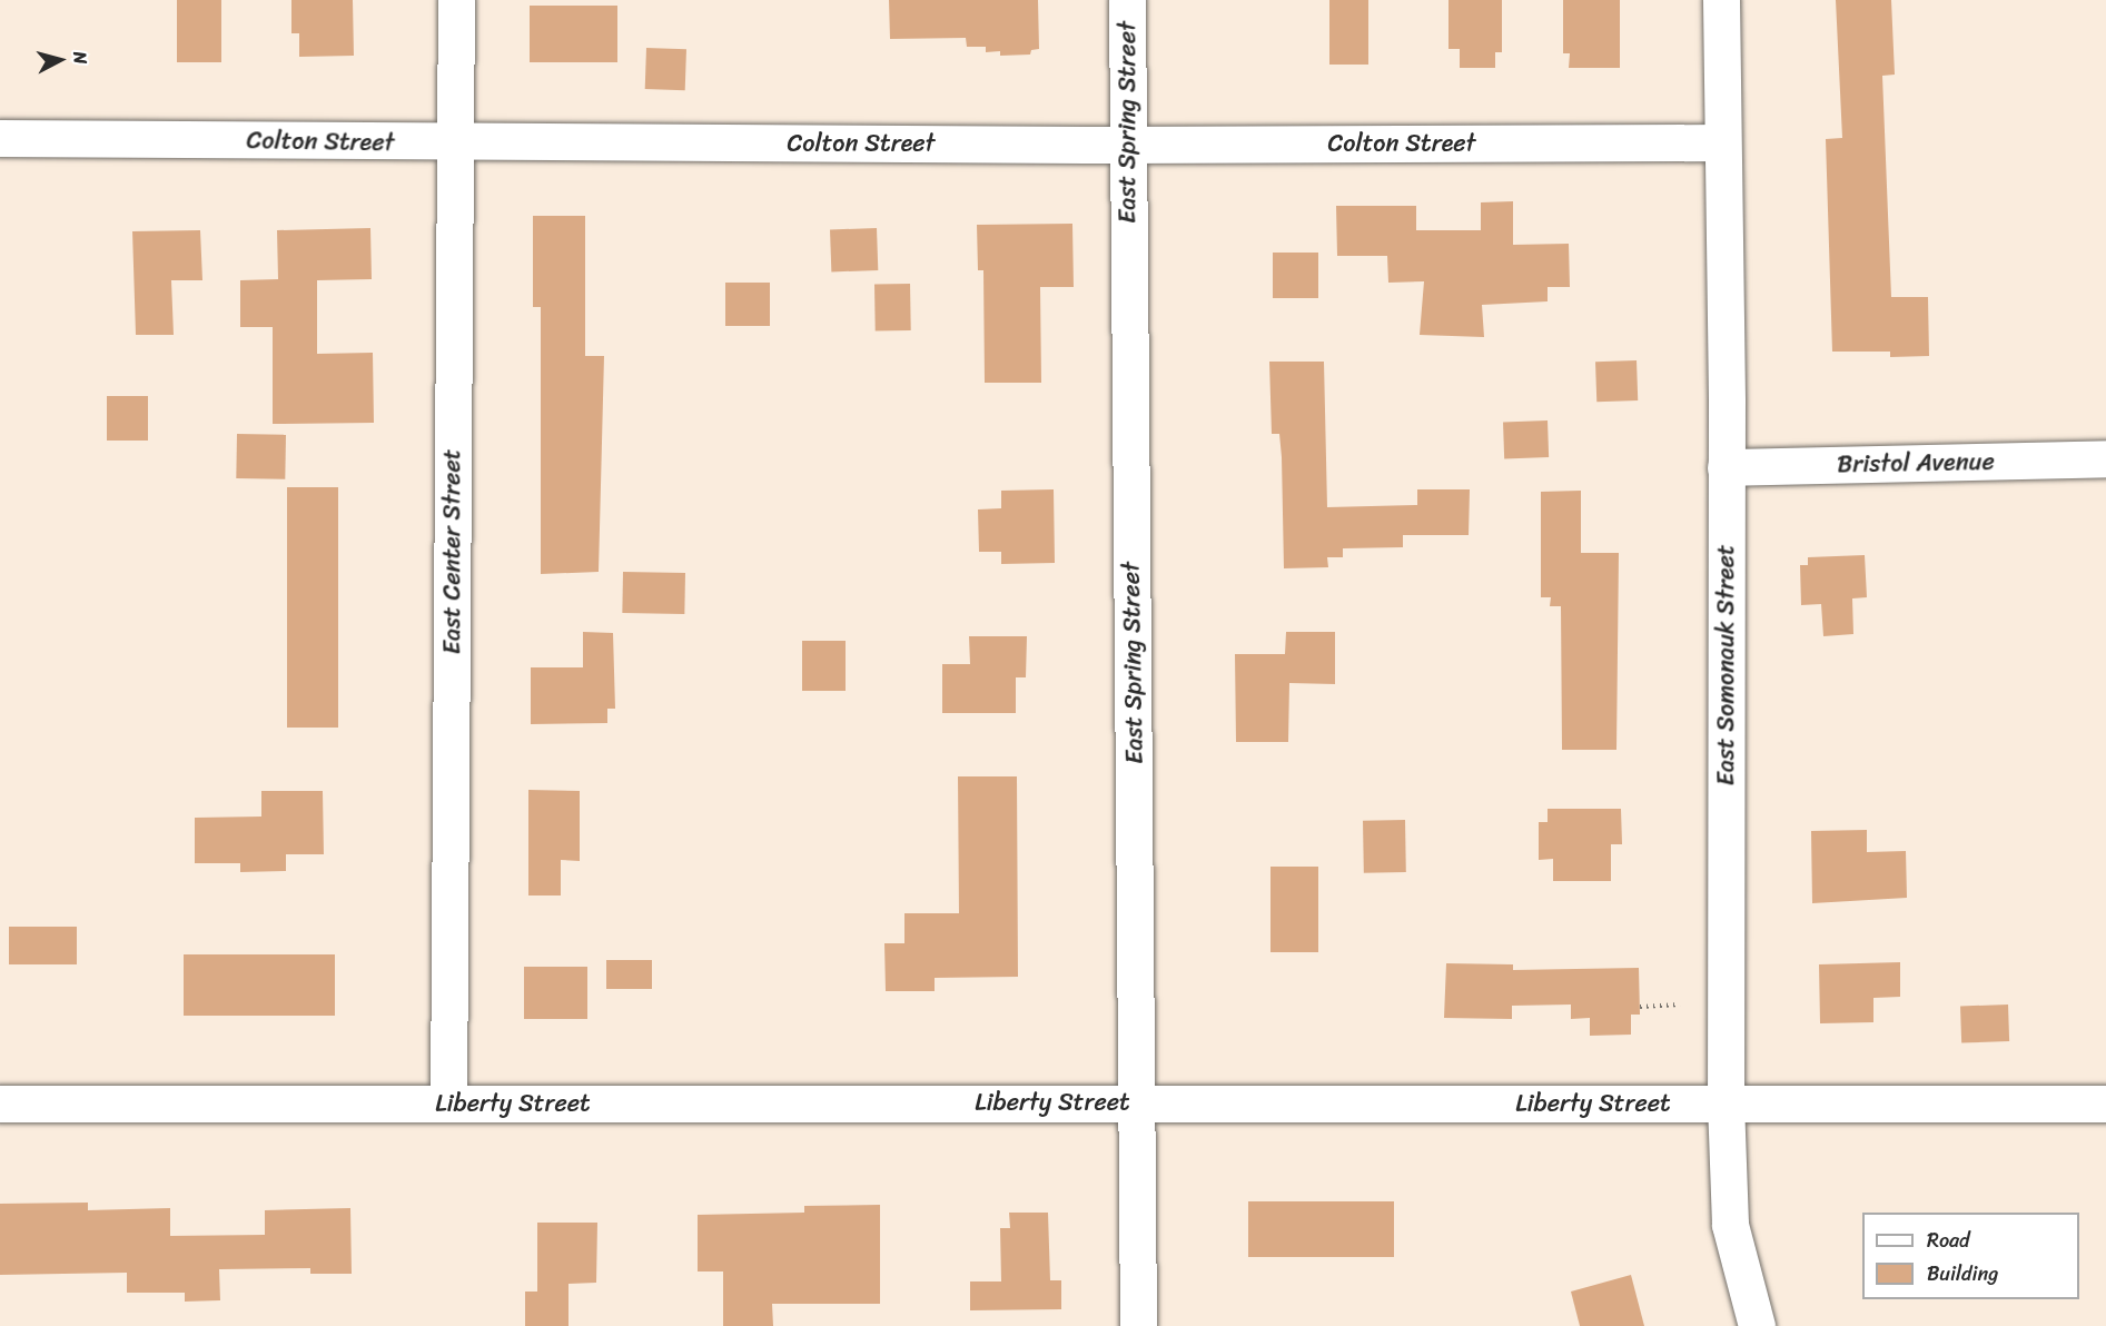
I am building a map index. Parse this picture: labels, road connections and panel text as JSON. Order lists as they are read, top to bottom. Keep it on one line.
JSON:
{"streets":{"street":["East Spring Street","Colton Street","Bristol Avenue","East Center Street","East Somonauk Street","Liberty Street"]},"crossings":[["East Spring Street","Colton Street"],["East Spring Street","Liberty Street"],["Colton Street","East Center Street"],["Colton Street","East Somonauk Street"],["Bristol Avenue","East Somonauk Street"],["East Center Street","Liberty Street"],["East Somonauk Street","Liberty Street"]],"legend":["Road","Building"],"north":"right"}
